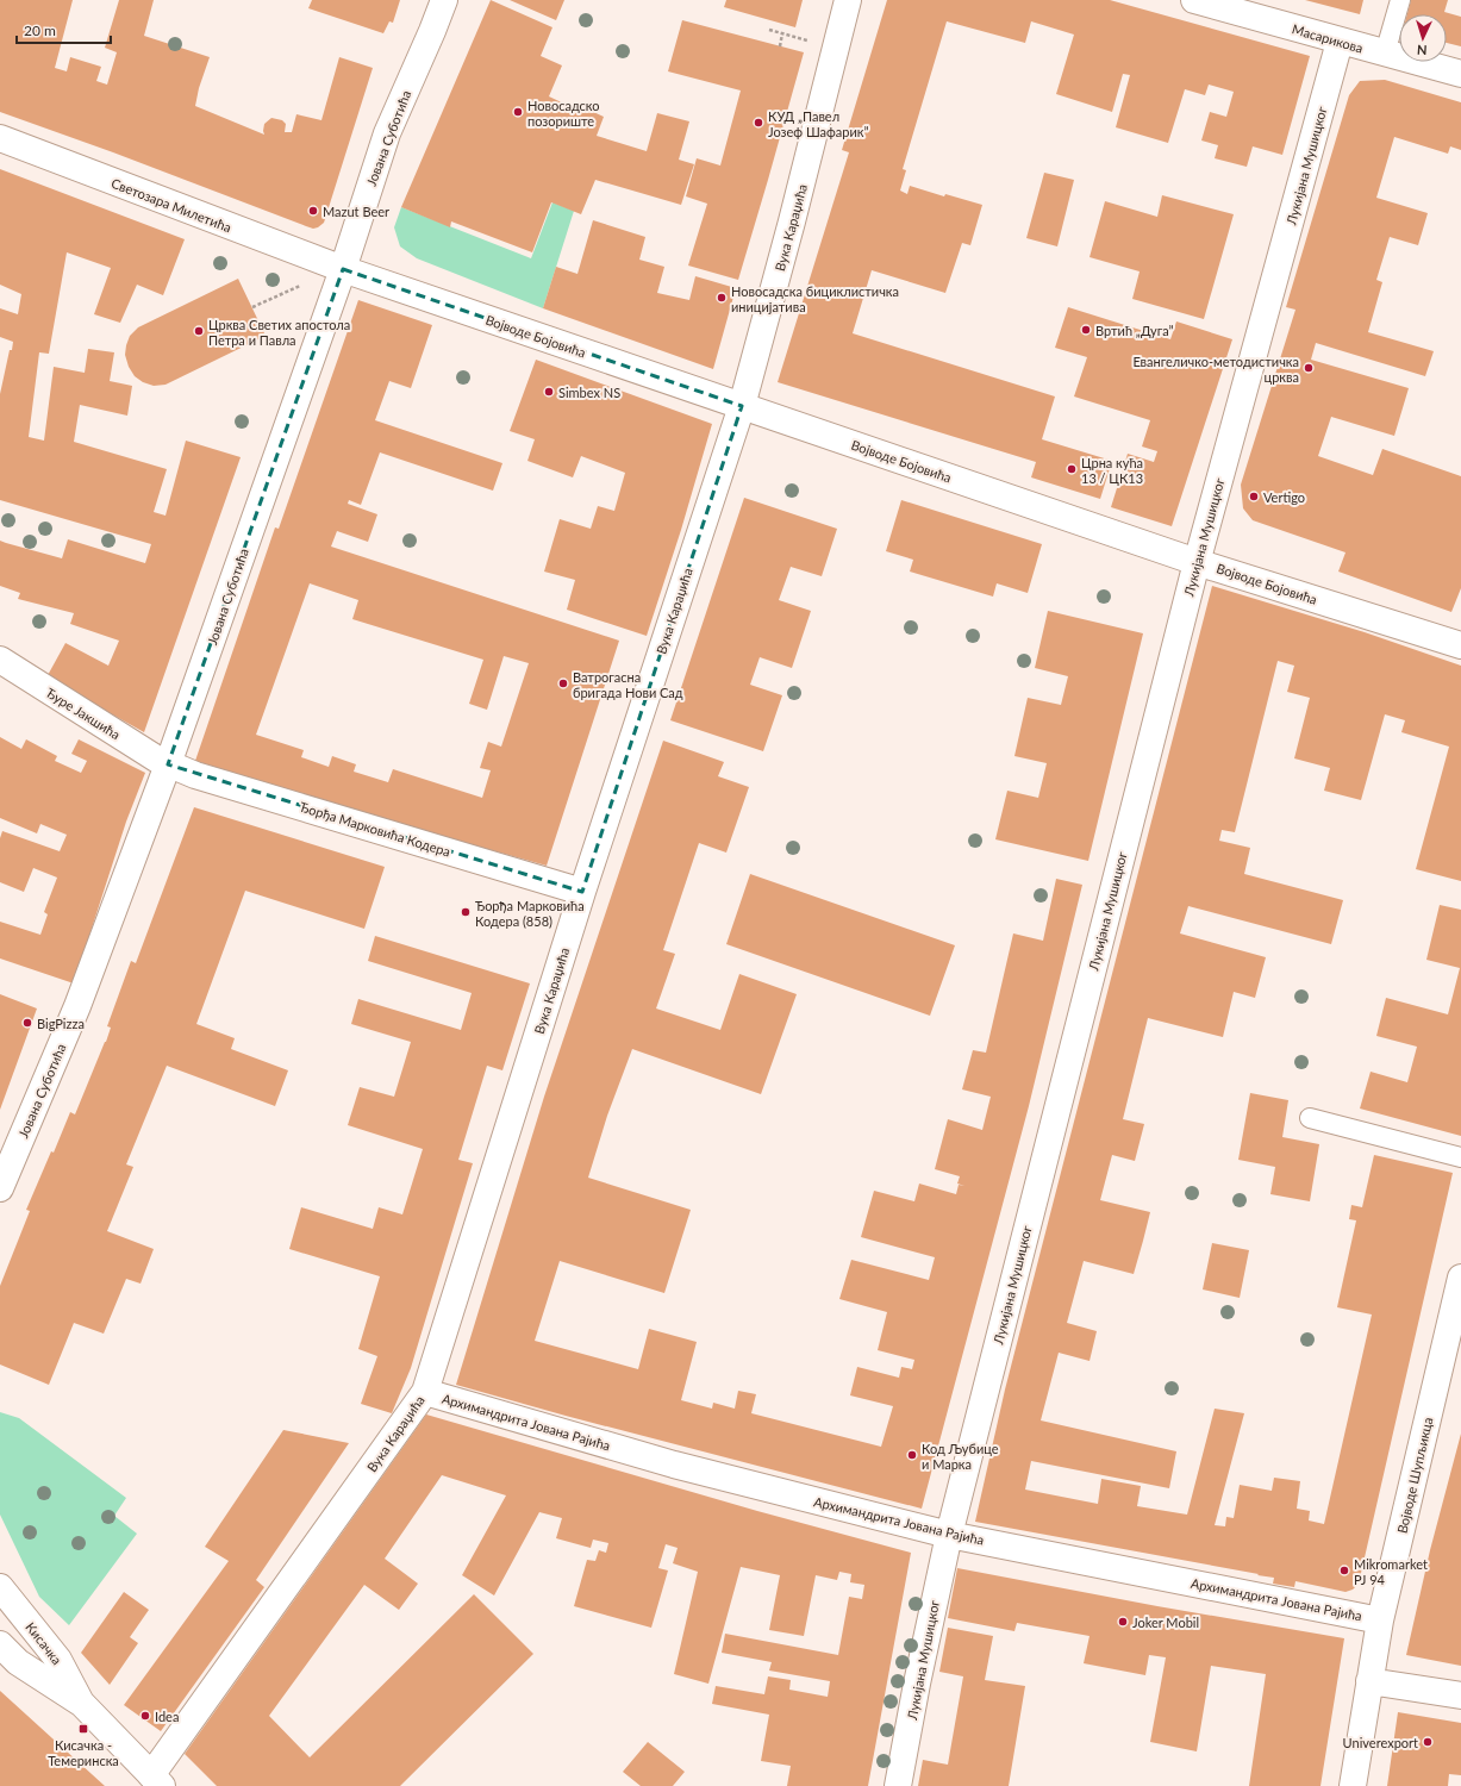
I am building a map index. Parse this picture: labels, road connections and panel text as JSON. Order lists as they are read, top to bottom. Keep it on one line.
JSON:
{"streets":{"street":["Масарикова","Јована Суботића","Лукијана Мушицког","Светозара Милетића","Вука Караџића","Војводе Бојовића","Ђуре Јакшића","Ђорђа Марковића Кодера","Архимандрита Јована Рајића","Војводе Шупљикца","Кисачка"]},"crossings":[["Масарикова","Лукијана Мушицког"],["Јована Суботића","Светозара Милетића"],["Јована Суботића","Војводе Бојовића"],["Јована Суботића","Ђуре Јакшића"],["Јована Суботића","Ђорђа Марковића Кодера"],["Лукијана Мушицког","Војводе Бојовића"],["Лукијана Мушицког","Архимандрита Јована Рајића"],["Светозара Милетића","Војводе Бојовића"],["Вука Караџића","Војводе Бојовића"],["Вука Караџића","Ђорђа Марковића Кодера"],["Вука Караџића","Архимандрита Јована Рајића"],["Вука Караџића","Кисачка"],["Ђуре Јакшића","Ђорђа Марковића Кодера"],["Архимандрита Јована Рајића","Војводе Шупљикца"]],"places":{"other":["Новосадско позориште","КУД „Павел Јозеф Шафарик”","Mazut Beer","Новосадска бициклистичка иницијатива","Вртић „Дуга”","Црква Светих апостола Петра и Павла","Евангеличко-методистичка црква","Simbex NS","Црна кућа 13 / ЦК13","Vertigo","Ватрогасна бригада Нови Сад","Ђорђа Марковића Кодера (858)","BigPizza","Код Љубице и Марка","Mikromarket PJ 94","Joker Mobil","Idea","Univerexport"],"transit":["Кисачка - Темеринска"]},"scale_bar":"20 m","north":"bottom"}
